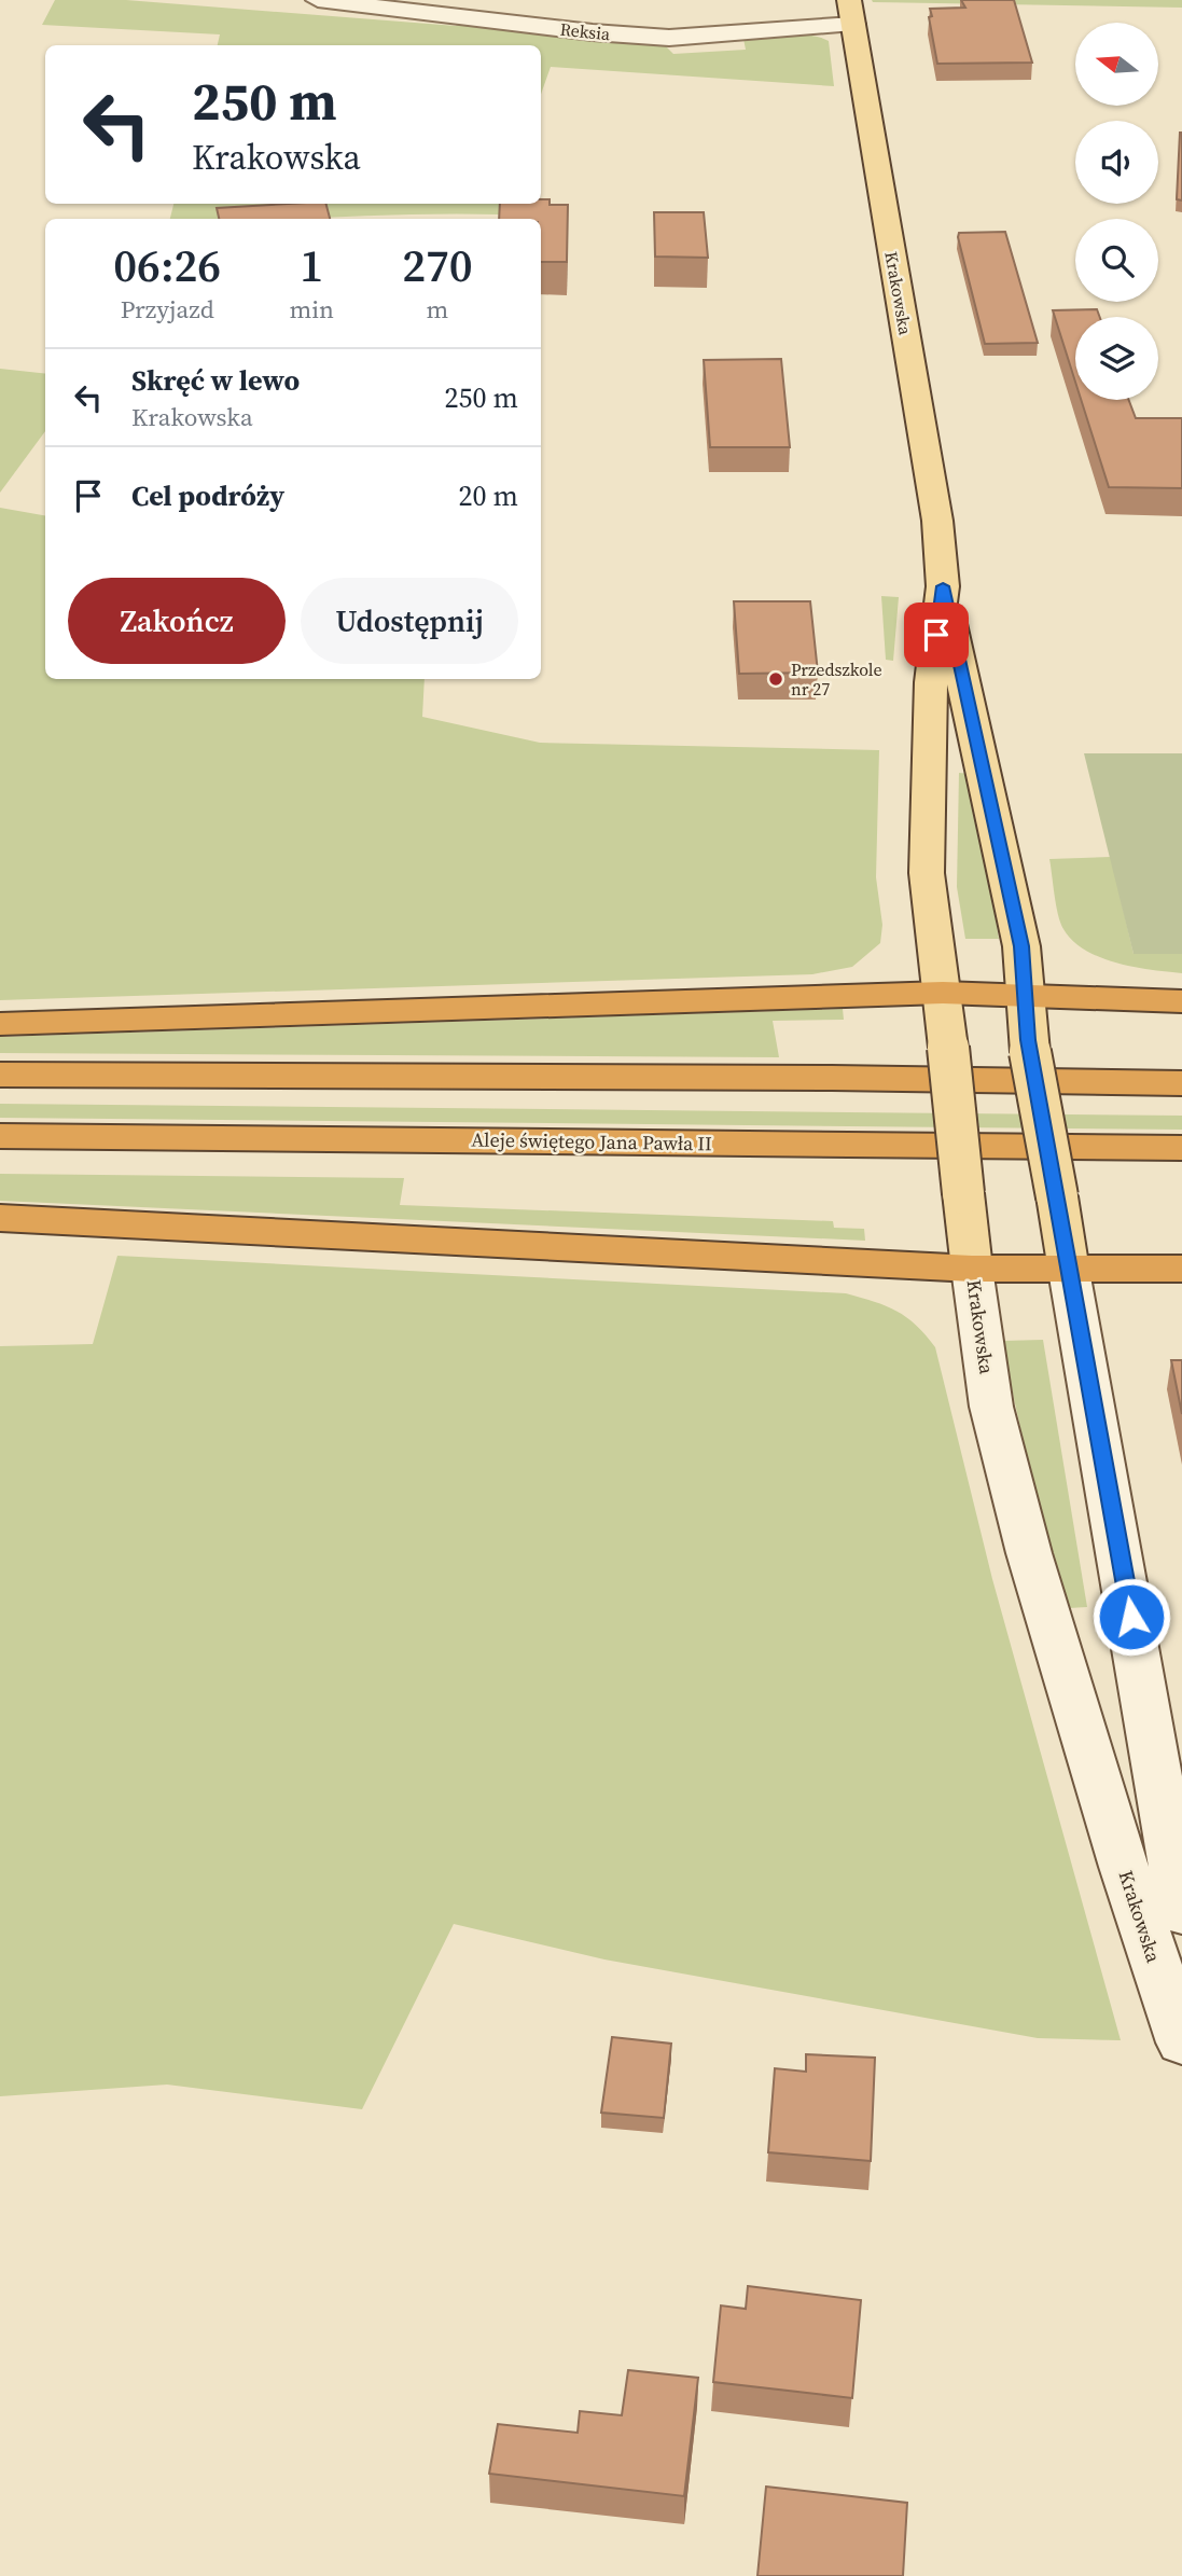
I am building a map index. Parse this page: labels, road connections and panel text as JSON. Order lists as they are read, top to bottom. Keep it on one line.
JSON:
{"streets":{"highway":["Aleje świętego Jana Pawła II"],"main road":["Reksia","Krakowska"]},"crossings":[["Reksia","Krakowska"]],"places":["Przedszkole nr 27"],"north":"left","page":{"turn":["250 m","Krakowska"],"eta":["06:26","Przyjazd","1","min","270","m"],"list":[{"name":"Skręć w lewo","note":"Krakowska","value":"250 m"},{"name":"Cel podróży","value":"20 m"}],"buttons":["Zakończ","Udostępnij"]}}
